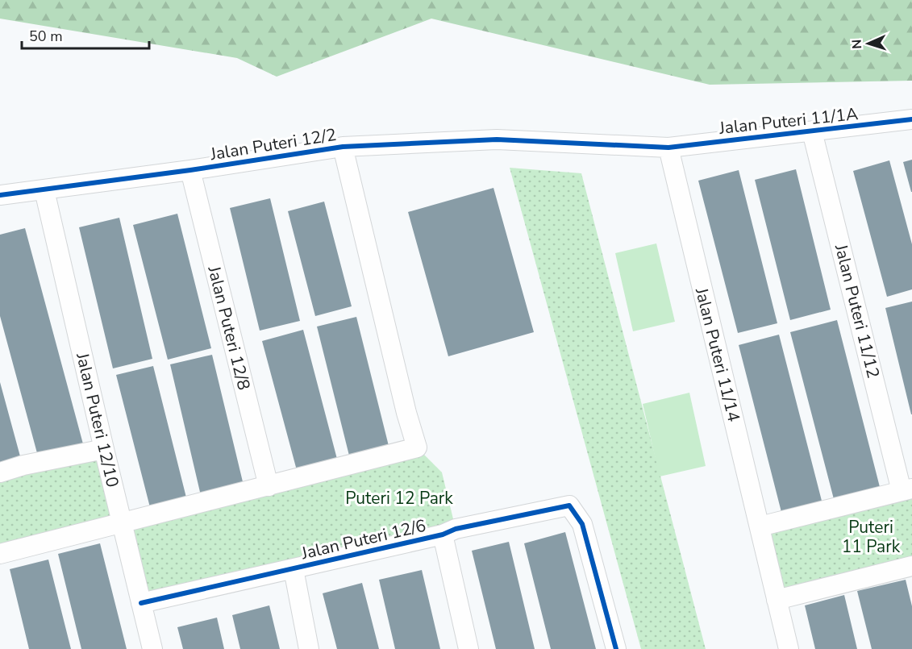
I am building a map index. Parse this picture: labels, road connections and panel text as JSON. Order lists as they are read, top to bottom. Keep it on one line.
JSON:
{"streets":{"street":["Jalan Puteri 11/1A","Jalan Puteri 12/2","Jalan Puteri 11/12","Jalan Puteri 12/8","Jalan Puteri 11/14","Jalan Puteri 12/10","Jalan Puteri 12/6"]},"crossings":[["Jalan Puteri 11/1A","Jalan Puteri 12/2"],["Jalan Puteri 11/1A","Jalan Puteri 11/12"],["Jalan Puteri 11/1A","Jalan Puteri 11/14"],["Jalan Puteri 12/2","Jalan Puteri 12/8"],["Jalan Puteri 12/2","Jalan Puteri 11/14"],["Jalan Puteri 12/2","Jalan Puteri 12/10"],["Jalan Puteri 12/10","Jalan Puteri 12/6"]],"parks":["Puteri 12 Park","Puteri 11 Park"],"scale_bar":"50 m","north":"left"}
